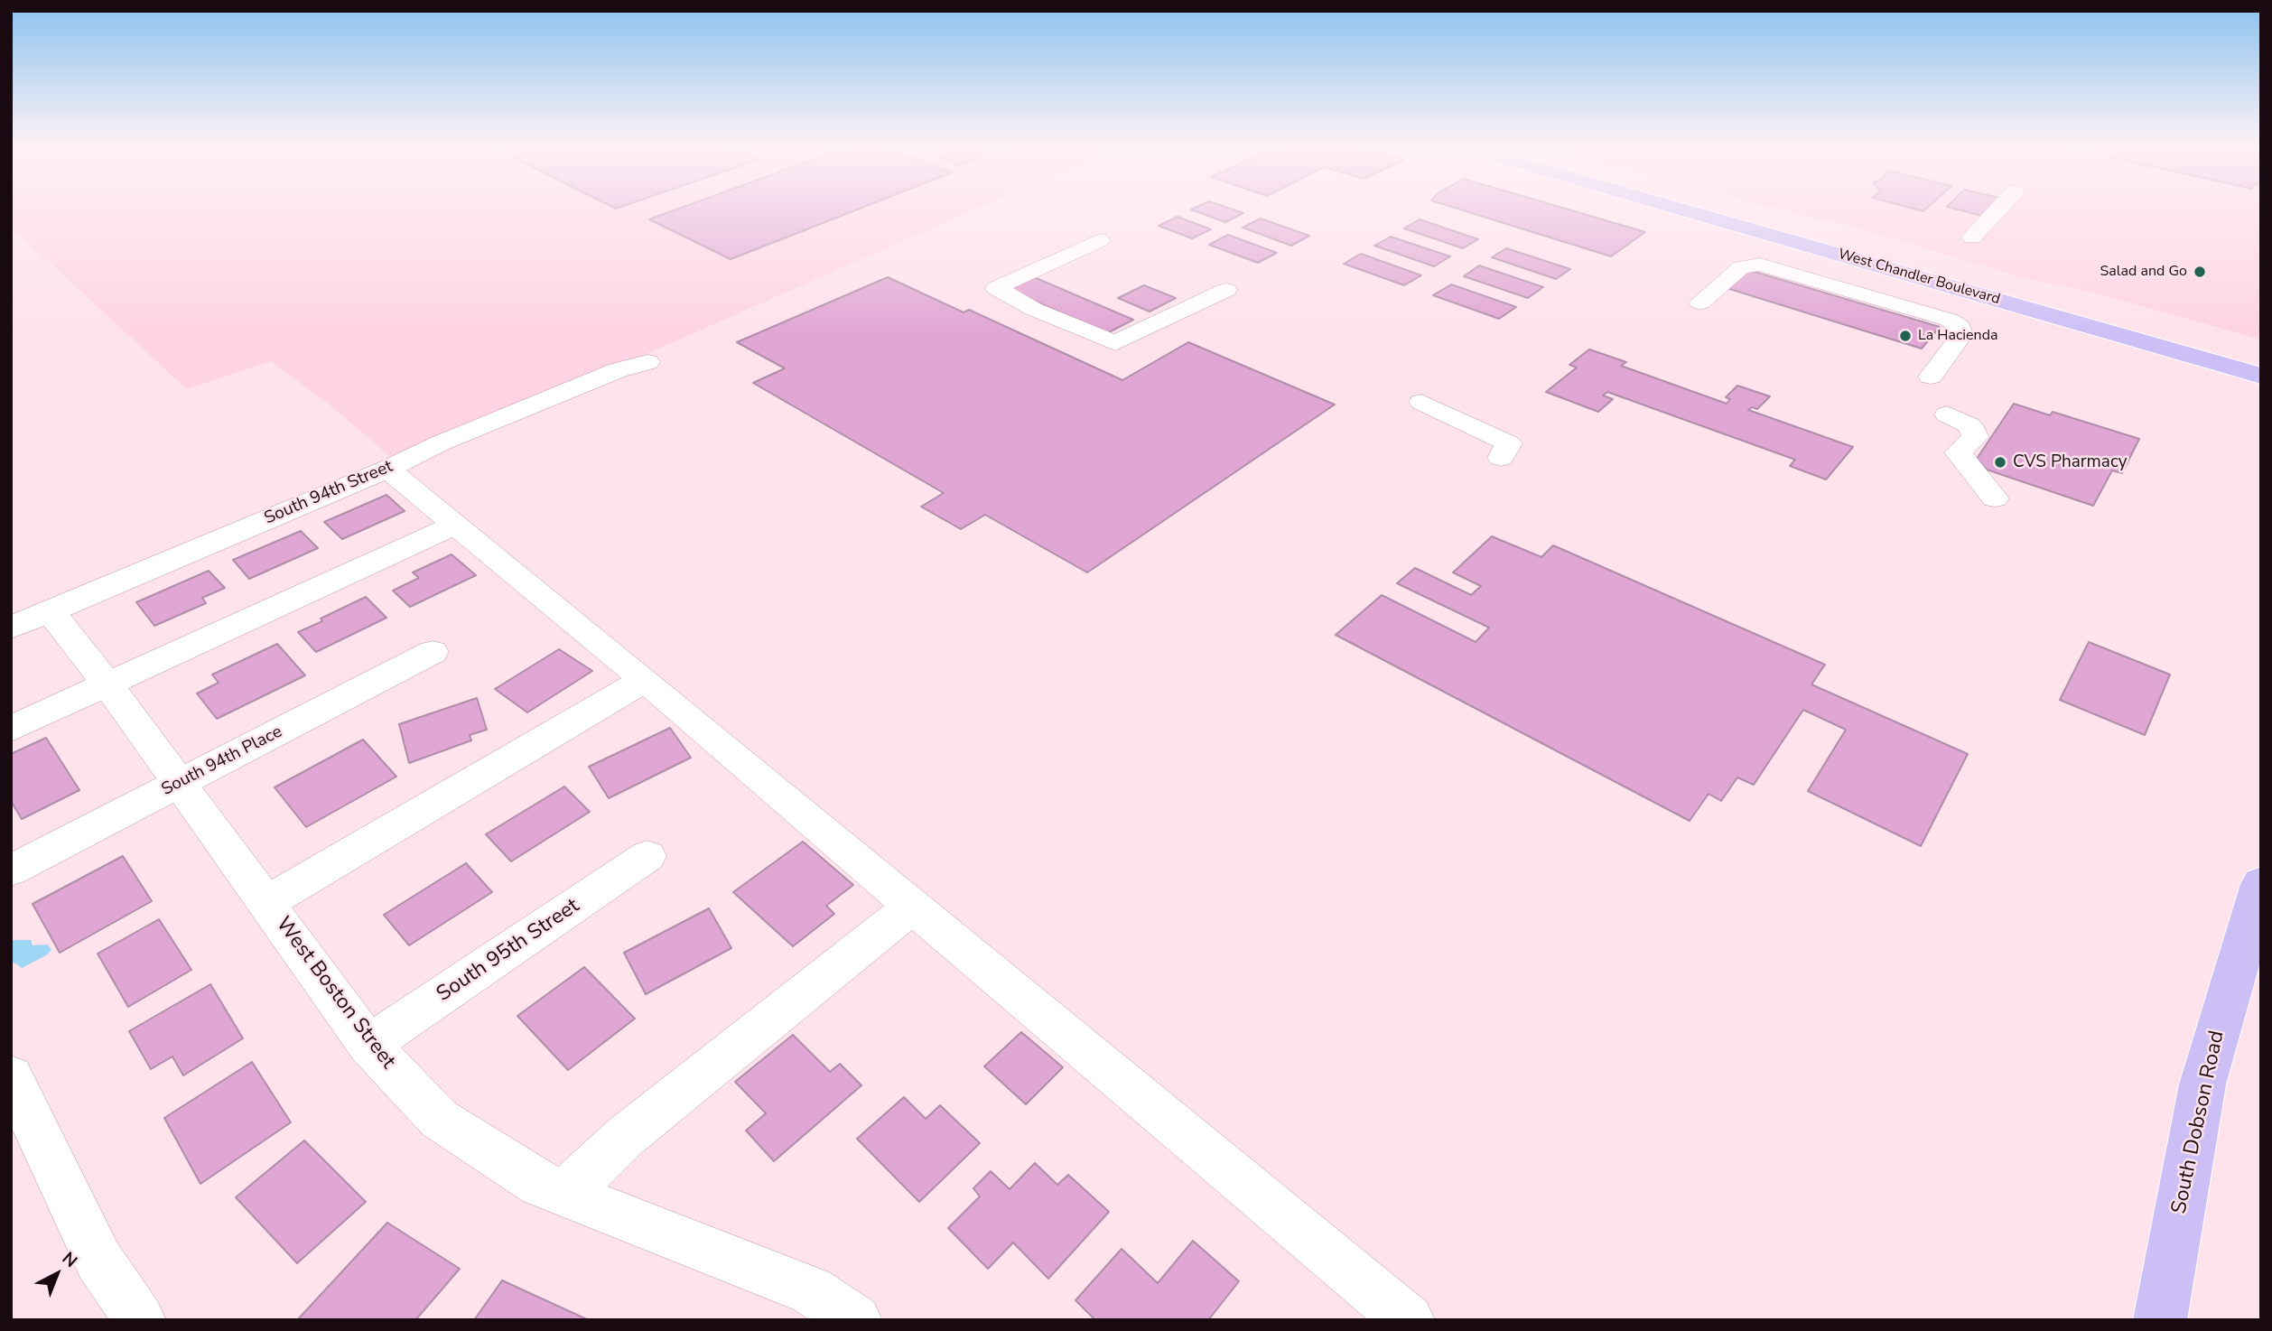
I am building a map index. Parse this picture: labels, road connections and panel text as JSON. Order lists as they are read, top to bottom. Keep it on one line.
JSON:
{"streets":{"main road":["West Chandler Boulevard","South Dobson Road"],"street":["South 94th Street","South 94th Place","South 95th Street","West Boston Street"]},"crossings":[["South 94th Street","West Boston Street"],["South 94th Place","West Boston Street"],["South 95th Street","West Boston Street"]],"places":["Salad and Go","La Hacienda","CVS Pharmacy"],"north":"top right"}
